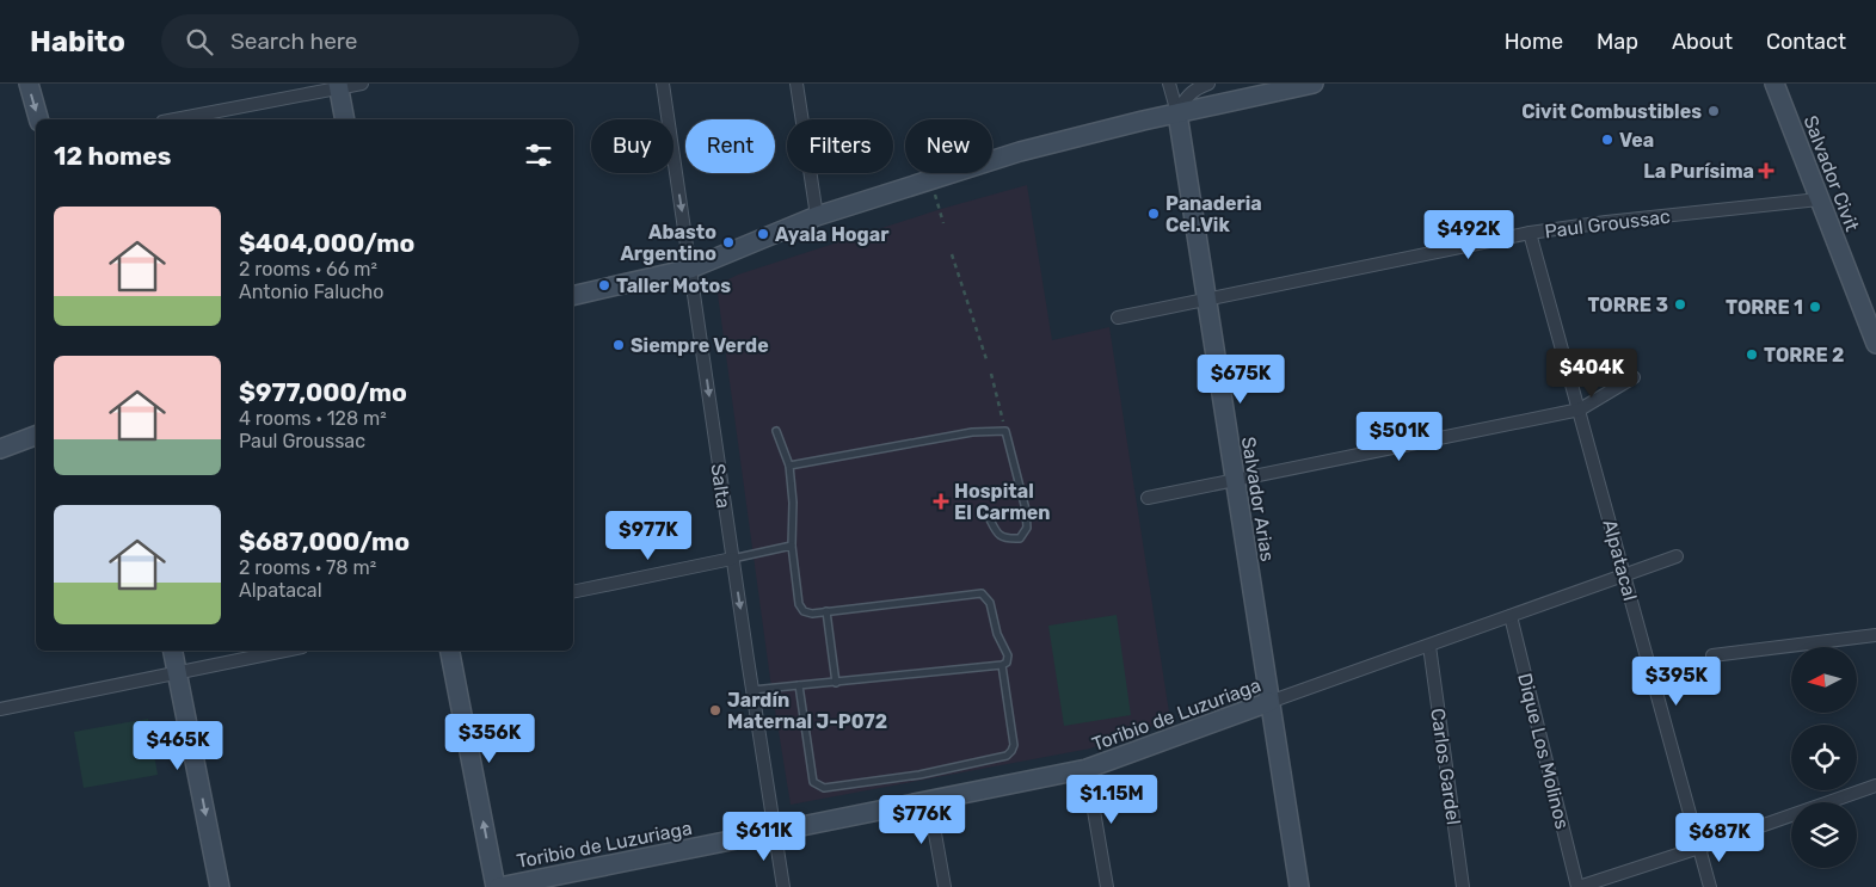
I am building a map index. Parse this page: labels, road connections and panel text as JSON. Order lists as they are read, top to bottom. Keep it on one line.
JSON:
{"streets":{"street":["Salvador Civit","Paul Groussac","Salta","Salvador Arias","Alpatacal","Toribio de Luzuriaga","Dique Los Molinos","Carlos Gardel"]},"crossings":[["Salvador Civit","Paul Groussac"],["Paul Groussac","Salvador Arias"],["Paul Groussac","Alpatacal"],["Salta","Toribio de Luzuriaga"],["Salvador Arias","Toribio de Luzuriaga"],["Alpatacal","Toribio de Luzuriaga"],["Toribio de Luzuriaga","Dique Los Molinos"],["Toribio de Luzuriaga","Carlos Gardel"]],"one_way":["Salta"],"places":{"other":["Civit Combustibles","Vea","Panaderia Cel.Vik","Ayala Hogar","Abasto Argentino","Taller Motos","TORRE 3","TORRE 1","Siempre Verde","TORRE 2","Jardín Maternal J-P072"],"health":["La Purísima","Hospital El Carmen"]},"north":"left","page":{"header":"Habito","search":"Search here","nav":["Home","Map","About","Contact"],"chip":["Buy","Rent","Filters","New"],"heading":"12 homes","list":[{"name":"$404,000/mo","note":"2 rooms · 66 m² · Antonio Falucho"},{"name":"$977,000/mo","note":"4 rooms · 128 m² · Paul Groussac"},{"name":"$687,000/mo","note":"2 rooms · 78 m² · Alpatacal"}],"price":["$492K","$404K","$675K","$501K","$977K","$395K","$356K","$465K","$1.15M","$776K","$611K","$687K"]}}
